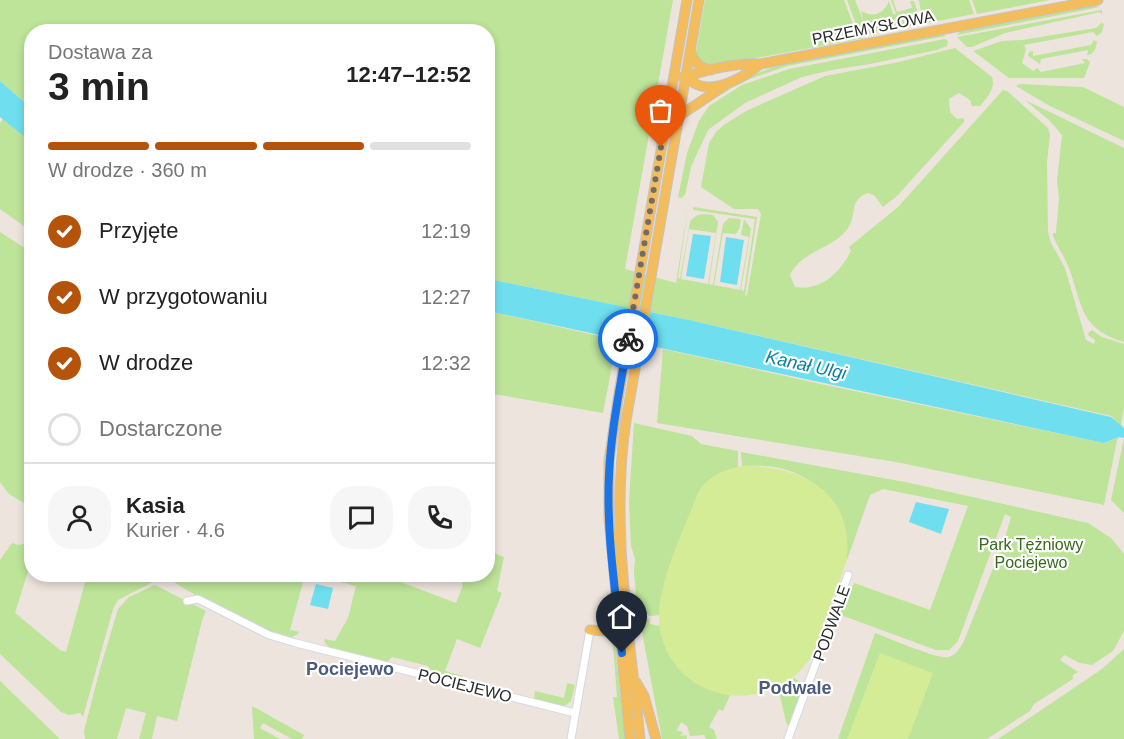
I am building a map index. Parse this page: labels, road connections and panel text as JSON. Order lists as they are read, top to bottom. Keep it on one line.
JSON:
{"streets":{"main road":["PRZEMYSŁOWA"],"street":["PODWALE","POCIEJEWO"]},"districts":["Pociejewo","Podwale"],"water":["Kanał Ulgi"],"parks":["Park Tężniowy Pociejewo"],"page":{"heading":["3 min","Dostawa za","12:47–12:52"],"panel":["Kasia","Kurier · 4.6"],"bar":"W drodze · 360 m","list":[["Przyjęte","12:19"],["W przygotowaniu","12:27"],["W drodze","12:32"],"Dostarczone"]}}
